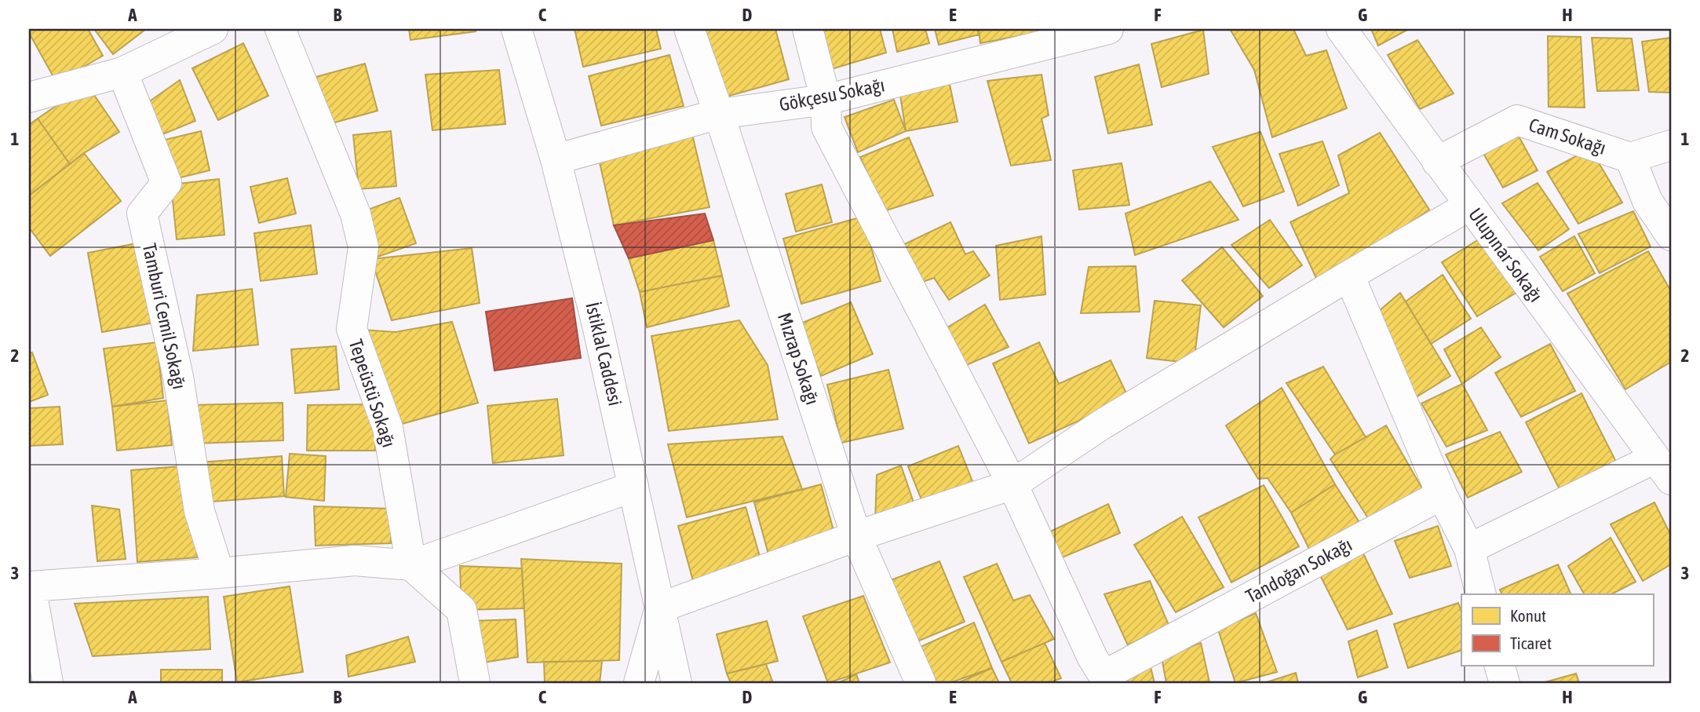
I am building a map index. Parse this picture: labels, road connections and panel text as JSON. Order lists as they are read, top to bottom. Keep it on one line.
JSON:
{"streets":{"street":["Gökçesu Sokağı","Cam Sokağı","Ulupınar Sokağı","Tamburi Cemil Sokağı","İstiklal Caddesi","Mızrap Sokağı","Tepeüstü Sokağı","Tandoğan Sokağı"]},"crossings":[["Gökçesu Sokağı","İstiklal Caddesi"],["Gökçesu Sokağı","Mızrap Sokağı"],["Cam Sokağı","Ulupınar Sokağı"]],"legend":["Konut","Ticaret"],"grid":{"columns":["A","B","C","D","E","F","G","H"],"rows":["1","2","3"]}}
